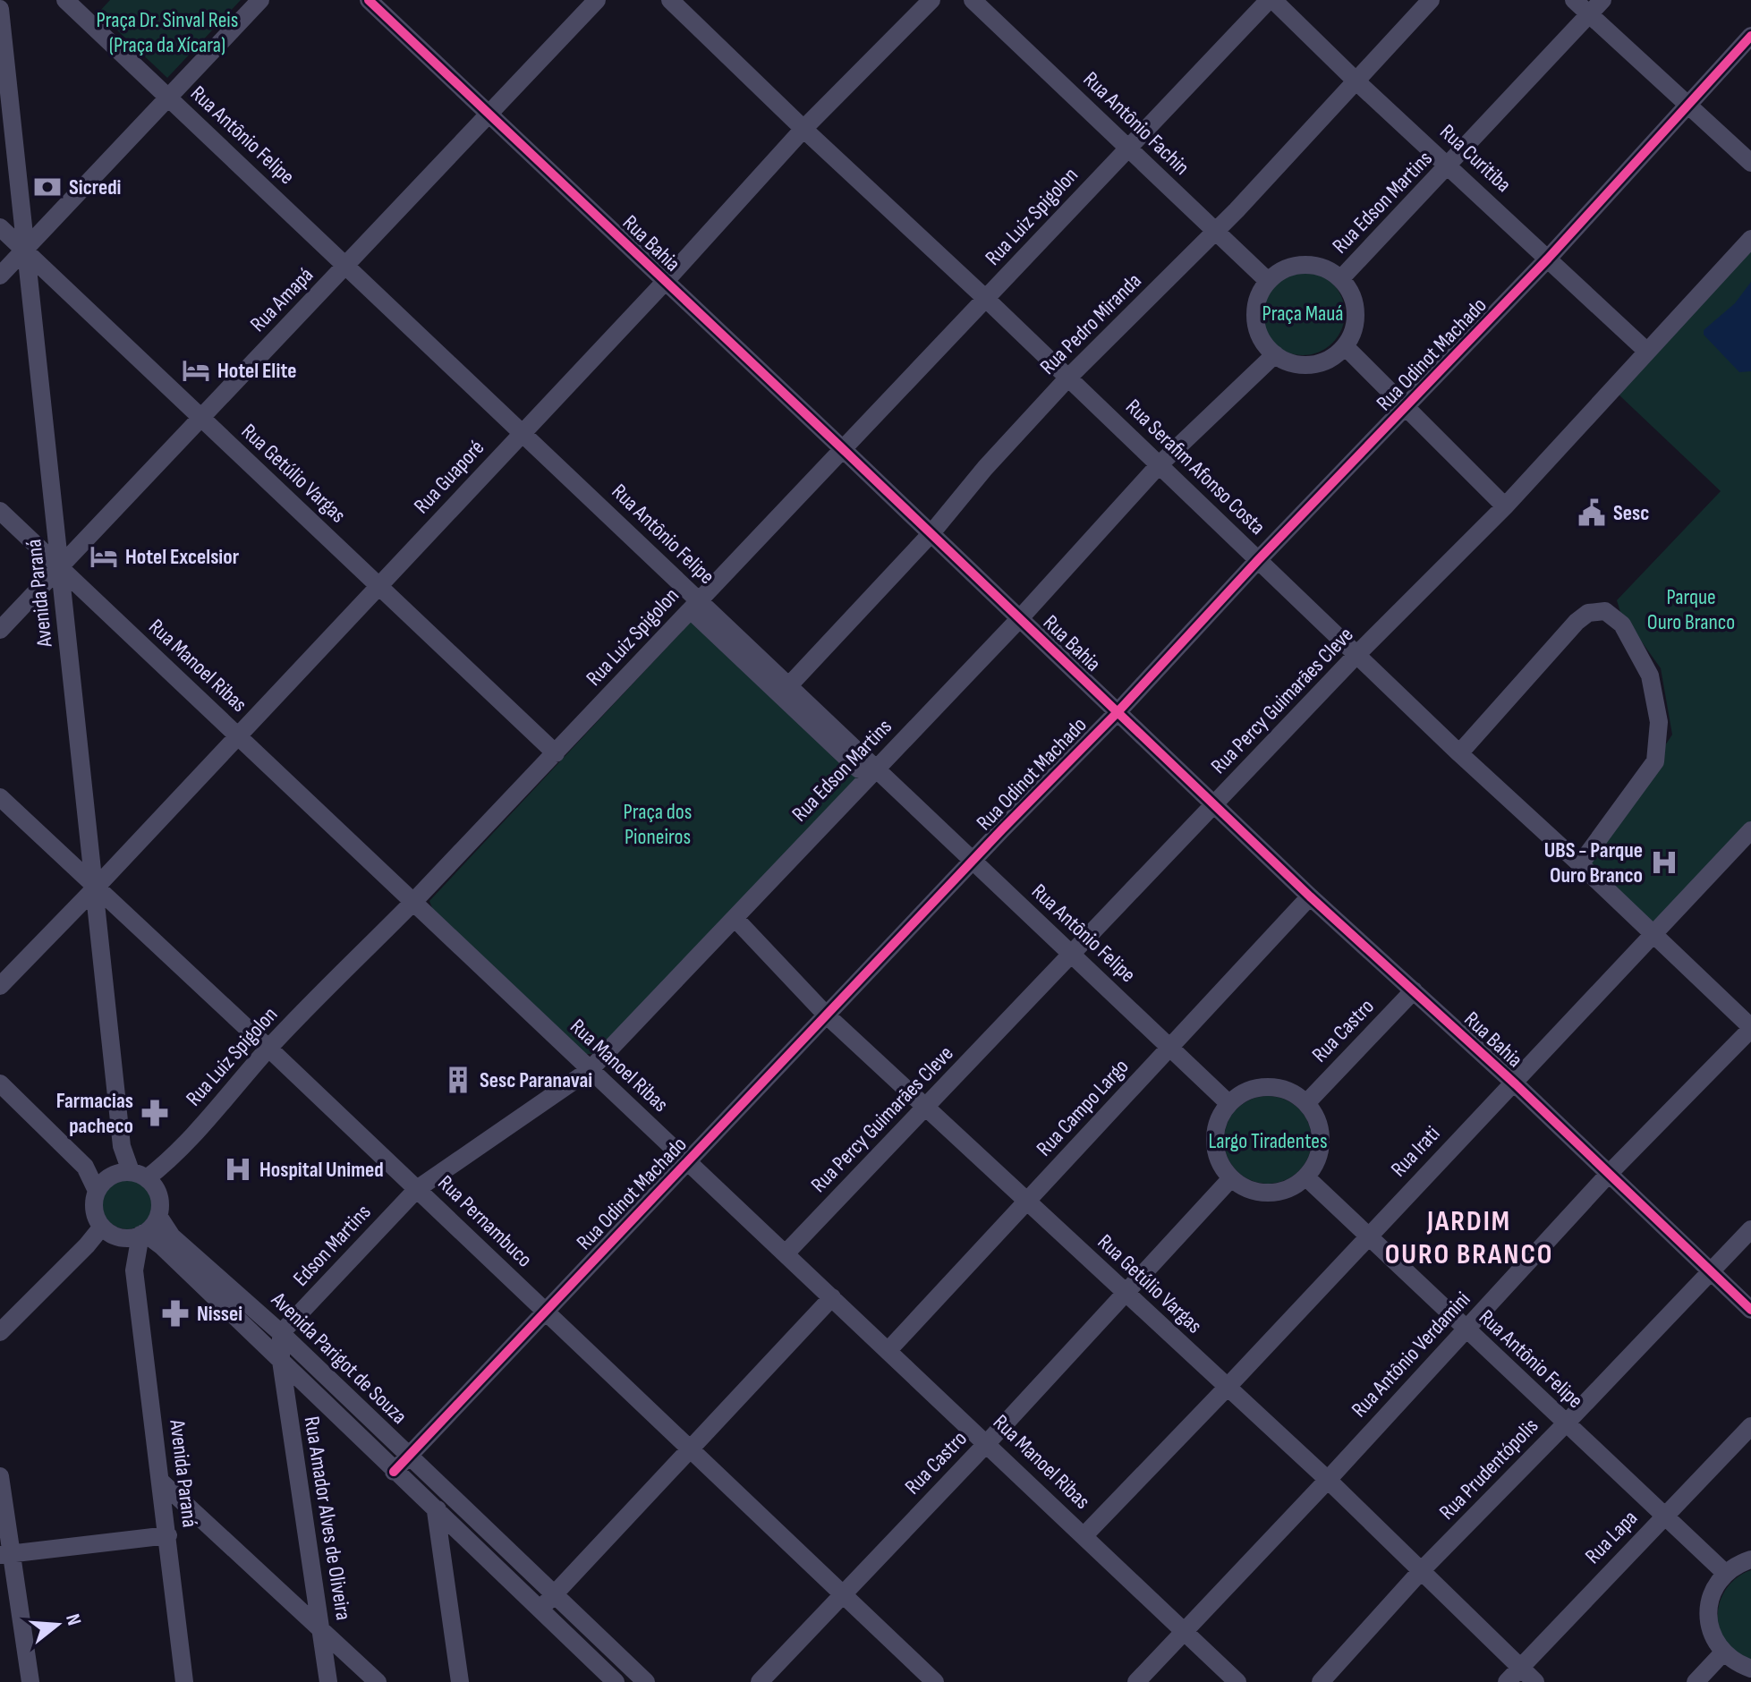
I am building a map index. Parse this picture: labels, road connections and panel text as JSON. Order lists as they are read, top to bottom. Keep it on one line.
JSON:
{"streets":{"street":["Rua Antônio Fachin","Rua Antônio Felipe","Rua Curitiba","Rua Edson Martins","Rua Luiz Spigolon","Rua Bahia","Rua Amapá","Rua Pedro Miranda","Rua Odinot Machado","Rua Serafim Afonso Costa","Rua Getúlio Vargas","Rua Guaporé","Avenida Paraná","Rua Manoel Ribas","Rua Percy Guimarães Cleve","Rua Castro","Rua Campo Largo","Rua Irati","Rua Pernambuco","Edson Martins","Rua Antônio Verdamini","Avenida Parigot de Souza","Rua Prudentópolis","Rua Amador Alves de Oliveira","Rua Lapa"]},"crossings":[["Rua Antônio Fachin","Rua Edson Martins"],["Rua Antônio Fachin","Rua Luiz Spigolon"],["Rua Antônio Fachin","Rua Pedro Miranda"],["Rua Antônio Felipe","Rua Edson Martins"],["Rua Antônio Felipe","Rua Luiz Spigolon"],["Rua Antônio Felipe","Rua Amapá"],["Rua Antônio Felipe","Rua Pedro Miranda"],["Rua Antônio Felipe","Rua Odinot Machado"],["Rua Antônio Felipe","Rua Guaporé"],["Rua Antônio Felipe","Rua Percy Guimarães Cleve"],["Rua Antônio Felipe","Rua Castro"],["Rua Antônio Felipe","Rua Campo Largo"],["Rua Antônio Felipe","Rua Irati"],["Rua Antônio Felipe","Rua Antônio Verdamini"],["Rua Antônio Felipe","Rua Prudentópolis"],["Rua Antônio Felipe","Rua Lapa"],["Rua Curitiba","Rua Edson Martins"],["Rua Curitiba","Rua Luiz Spigolon"],["Rua Curitiba","Rua Pedro Miranda"],["Rua Curitiba","Rua Odinot Machado"],["Rua Curitiba","Rua Percy Guimarães Cleve"],["Rua Edson Martins","Rua Bahia"],["Rua Edson Martins","Rua Serafim Afonso Costa"],["Rua Edson Martins","Rua Getúlio Vargas"],["Rua Edson Martins","Rua Manoel Ribas"],["Rua Edson Martins","Rua Pernambuco"],["Rua Edson Martins","Edson Martins"],["Rua Luiz Spigolon","Rua Bahia"],["Rua Luiz Spigolon","Rua Serafim Afonso Costa"],["Rua Luiz Spigolon","Rua Getúlio Vargas"],["Rua Luiz Spigolon","Avenida Paraná"],["Rua Luiz Spigolon","Rua Manoel Ribas"],["Rua Luiz Spigolon","Rua Pernambuco"],["Rua Luiz Spigolon","Avenida Parigot de Souza"],["Rua Bahia","Rua Amapá"],["Rua Bahia","Rua Pedro Miranda"],["Rua Bahia","Rua Odinot Machado"],["Rua Bahia","Rua Guaporé"],["Rua Bahia","Rua Percy Guimarães Cleve"],["Rua Bahia","Rua Castro"],["Rua Bahia","Rua Campo Largo"],["Rua Bahia","Rua Irati"],["Rua Bahia","Rua Antônio Verdamini"],["Rua Bahia","Rua Prudentópolis"],["Rua Amapá","Rua Getúlio Vargas"],["Rua Amapá","Avenida Paraná"],["Rua Amapá","Rua Manoel Ribas"],["Rua Pedro Miranda","Rua Serafim Afonso Costa"],["Rua Odinot Machado","Rua Serafim Afonso Costa"],["Rua Odinot Machado","Rua Getúlio Vargas"],["Rua Odinot Machado","Rua Manoel Ribas"],["Rua Odinot Machado","Rua Pernambuco"],["Rua Odinot Machado","Avenida Parigot de Souza"],["Rua Serafim Afonso Costa","Rua Guaporé"],["Rua Serafim Afonso Costa","Rua Percy Guimarães Cleve"],["Rua Serafim Afonso Costa","Rua Irati"],["Rua Serafim Afonso Costa","Rua Antônio Verdamini"],["Rua Getúlio Vargas","Rua Guaporé"],["Rua Getúlio Vargas","Avenida Paraná"],["Rua Getúlio Vargas","Rua Percy Guimarães Cleve"],["Rua Getúlio Vargas","Rua Castro"],["Rua Getúlio Vargas","Rua Campo Largo"],["Rua Getúlio Vargas","Rua Irati"],["Rua Getúlio Vargas","Rua Antônio Verdamini"],["Rua Getúlio Vargas","Rua Prudentópolis"],["Rua Getúlio Vargas","Rua Lapa"],["Rua Guaporé","Avenida Paraná"],["Rua Guaporé","Rua Manoel Ribas"],["Rua Guaporé","Rua Pernambuco"],["Avenida Paraná","Rua Manoel Ribas"],["Avenida Paraná","Rua Pernambuco"],["Avenida Paraná","Avenida Parigot de Souza"],["Rua Manoel Ribas","Rua Percy Guimarães Cleve"],["Rua Manoel Ribas","Rua Castro"],["Rua Manoel Ribas","Rua Campo Largo"],["Rua Manoel Ribas","Rua Irati"],["Rua Manoel Ribas","Rua Antônio Verdamini"],["Rua Castro","Rua Pernambuco"],["Rua Pernambuco","Edson Martins"],["Edson Martins","Avenida Parigot de Souza"],["Edson Martins","Rua Amador Alves de Oliveira"],["Avenida Parigot de Souza","Rua Amador Alves de Oliveira"]],"districts":["JARDIM OURO BRANCO"],"parks":["Praça Dr. Sinval Reis (Praça da Xícara)","Praça Mauá","Parque Ouro Branco","Praça dos Pioneiros","Largo Tiradentes"],"places":{"bank":["Sicredi"],"hotel":["Hotel Elite","Hotel Excelsior"],"public building":["Sesc"],"hospital":["UBS - Parque Ouro Branco","Hospital Unimed"],"building":["Sesc Paranavai"],"pharmacy":["Farmacias pacheco","Nissei"]},"north":"right"}
